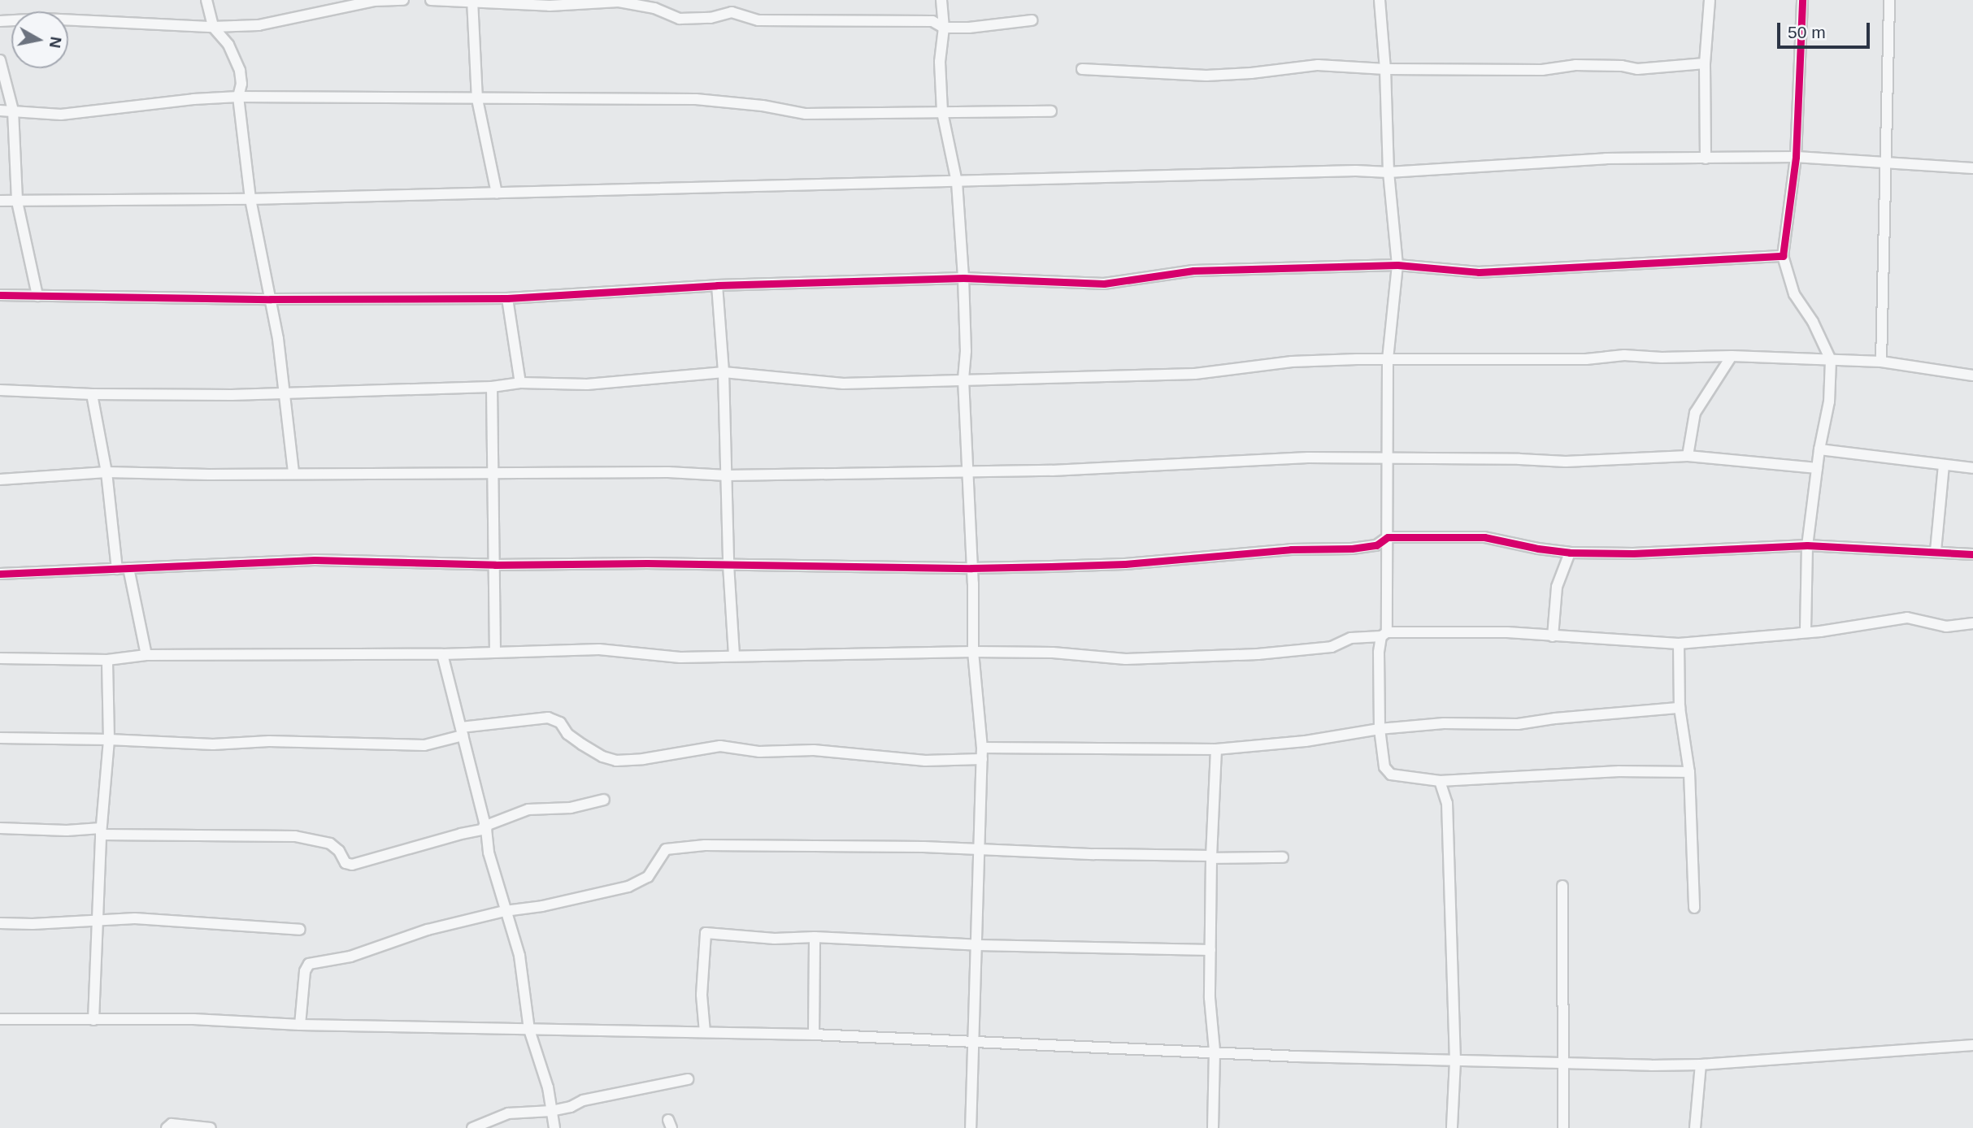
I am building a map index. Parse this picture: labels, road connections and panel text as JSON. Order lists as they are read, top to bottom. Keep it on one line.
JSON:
{"scale_bar":"50 m","north":"right"}
